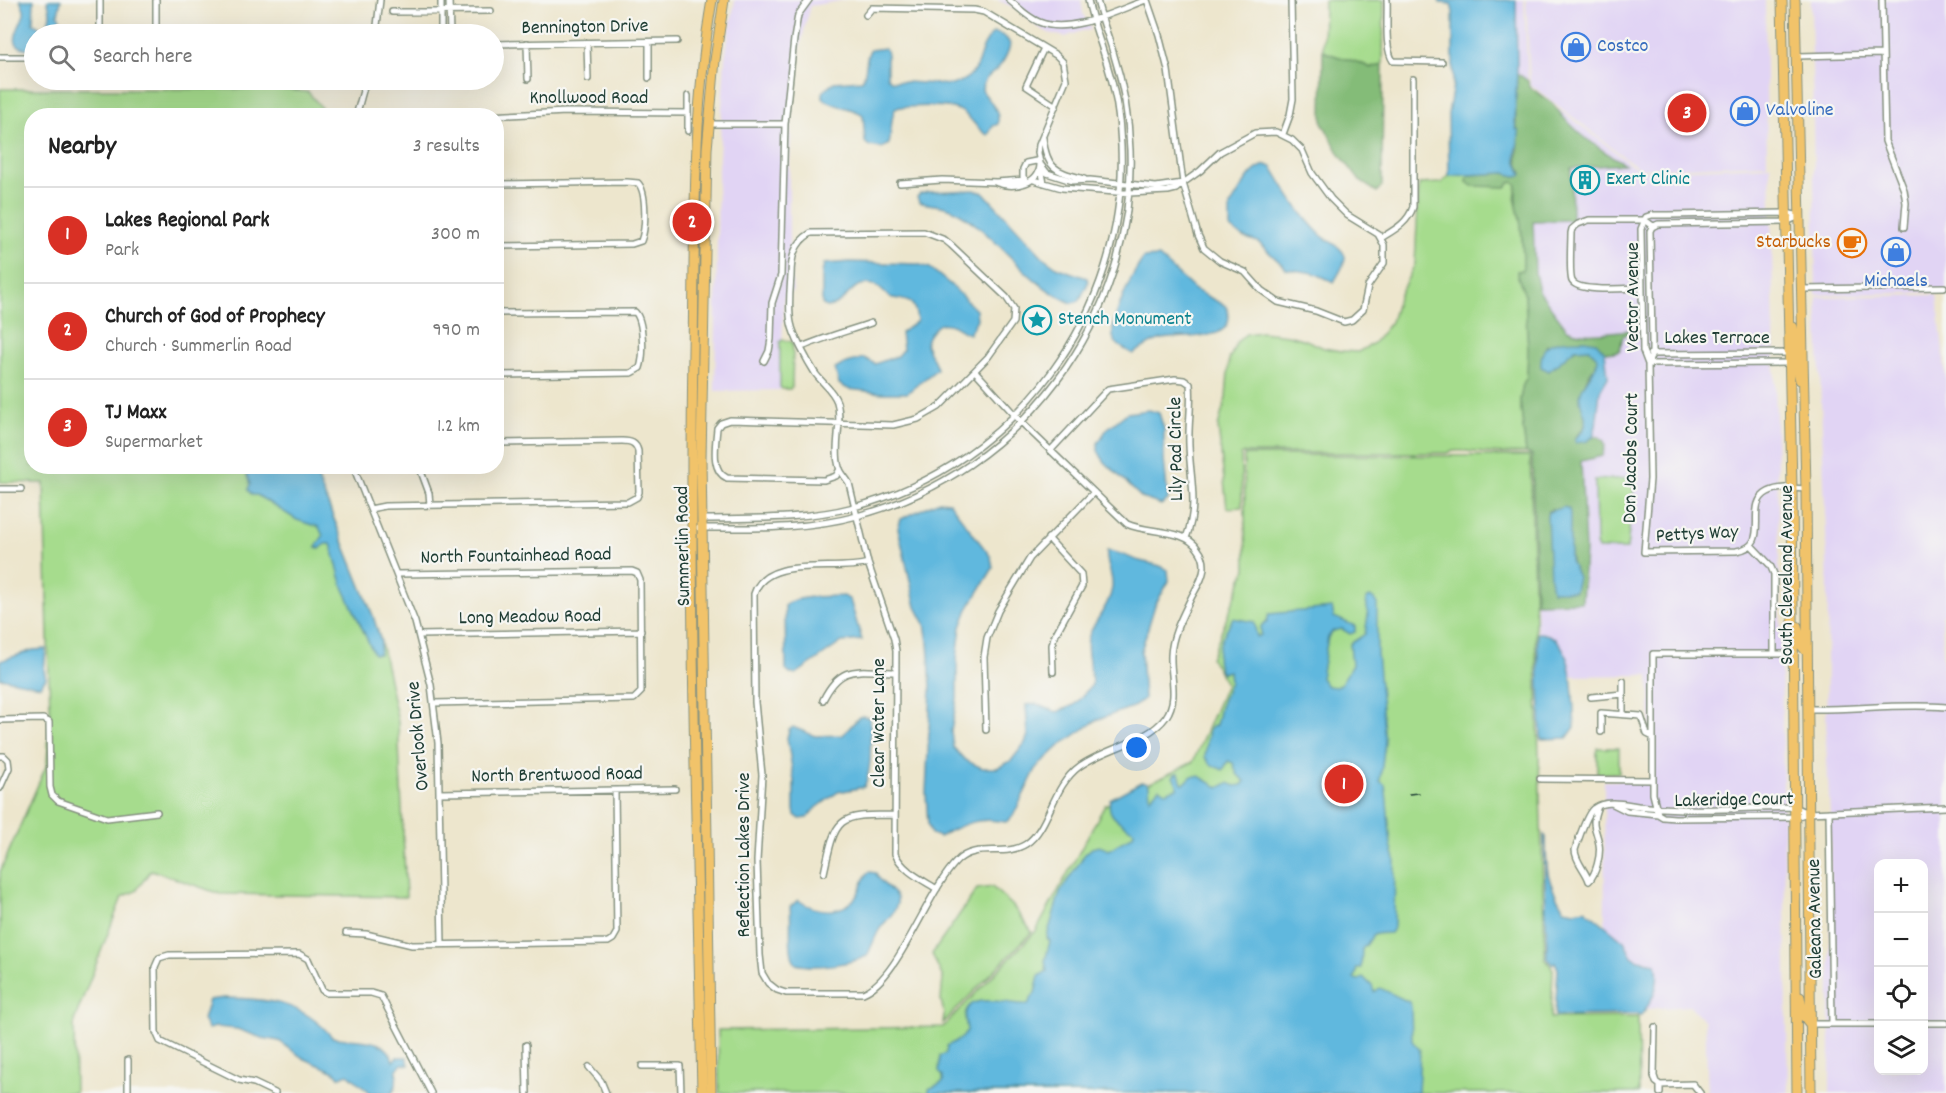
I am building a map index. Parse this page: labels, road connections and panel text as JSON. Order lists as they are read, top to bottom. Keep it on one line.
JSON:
{"streets":{"main road":["Summerlin Road","South Cleveland Avenue"],"street":["Bennington Drive","Knollwood Road","Vector Avenue","Lakes Terrace","Lily Pad Circle","Don Jacobs Court","Pettys Way","North Fountainhead Road","Long Meadow Road","Clear Water Lane","Overlook Drive","North Brentwood Road","Lakeridge Court","Reflection Lakes Drive","Galeana Avenue"]},"crossings":[["Vector Avenue","Lakes Terrace"],["Vector Avenue","Don Jacobs Court"],["Lakes Terrace","Don Jacobs Court"],["Lakes Terrace","South Cleveland Avenue"],["Lily Pad Circle","Reflection Lakes Drive"],["Don Jacobs Court","Pettys Way"],["Pettys Way","South Cleveland Avenue"],["Pettys Way","Lakeridge Court"],["North Fountainhead Road","Long Meadow Road"],["North Fountainhead Road","Overlook Drive"],["South Cleveland Avenue","Lakeridge Court"],["Long Meadow Road","Overlook Drive"],["Clear Water Lane","Reflection Lakes Drive"],["Overlook Drive","North Brentwood Road"],["Lakeridge Court","Galeana Avenue"]],"places":{"shop":["Costco","Valvoline","Michaels"],"building":["Exert Clinic"],"cafe":["Starbucks"],"place":["Stench Monument"]},"page":{"search":"Search here","pins":["3","2","1"],"heading":["Nearby","3 results"],"list":[{"mark":"1","name":"Lakes Regional Park","note":"Park","value":"300 m"},{"mark":"2","name":"Church of God of Prophecy","note":"Church · Summerlin Road","value":"990 m"},{"mark":"3","name":"TJ Maxx","note":"Supermarket","value":"1.2 km"}],"map_buttons":["+","−"]}}
